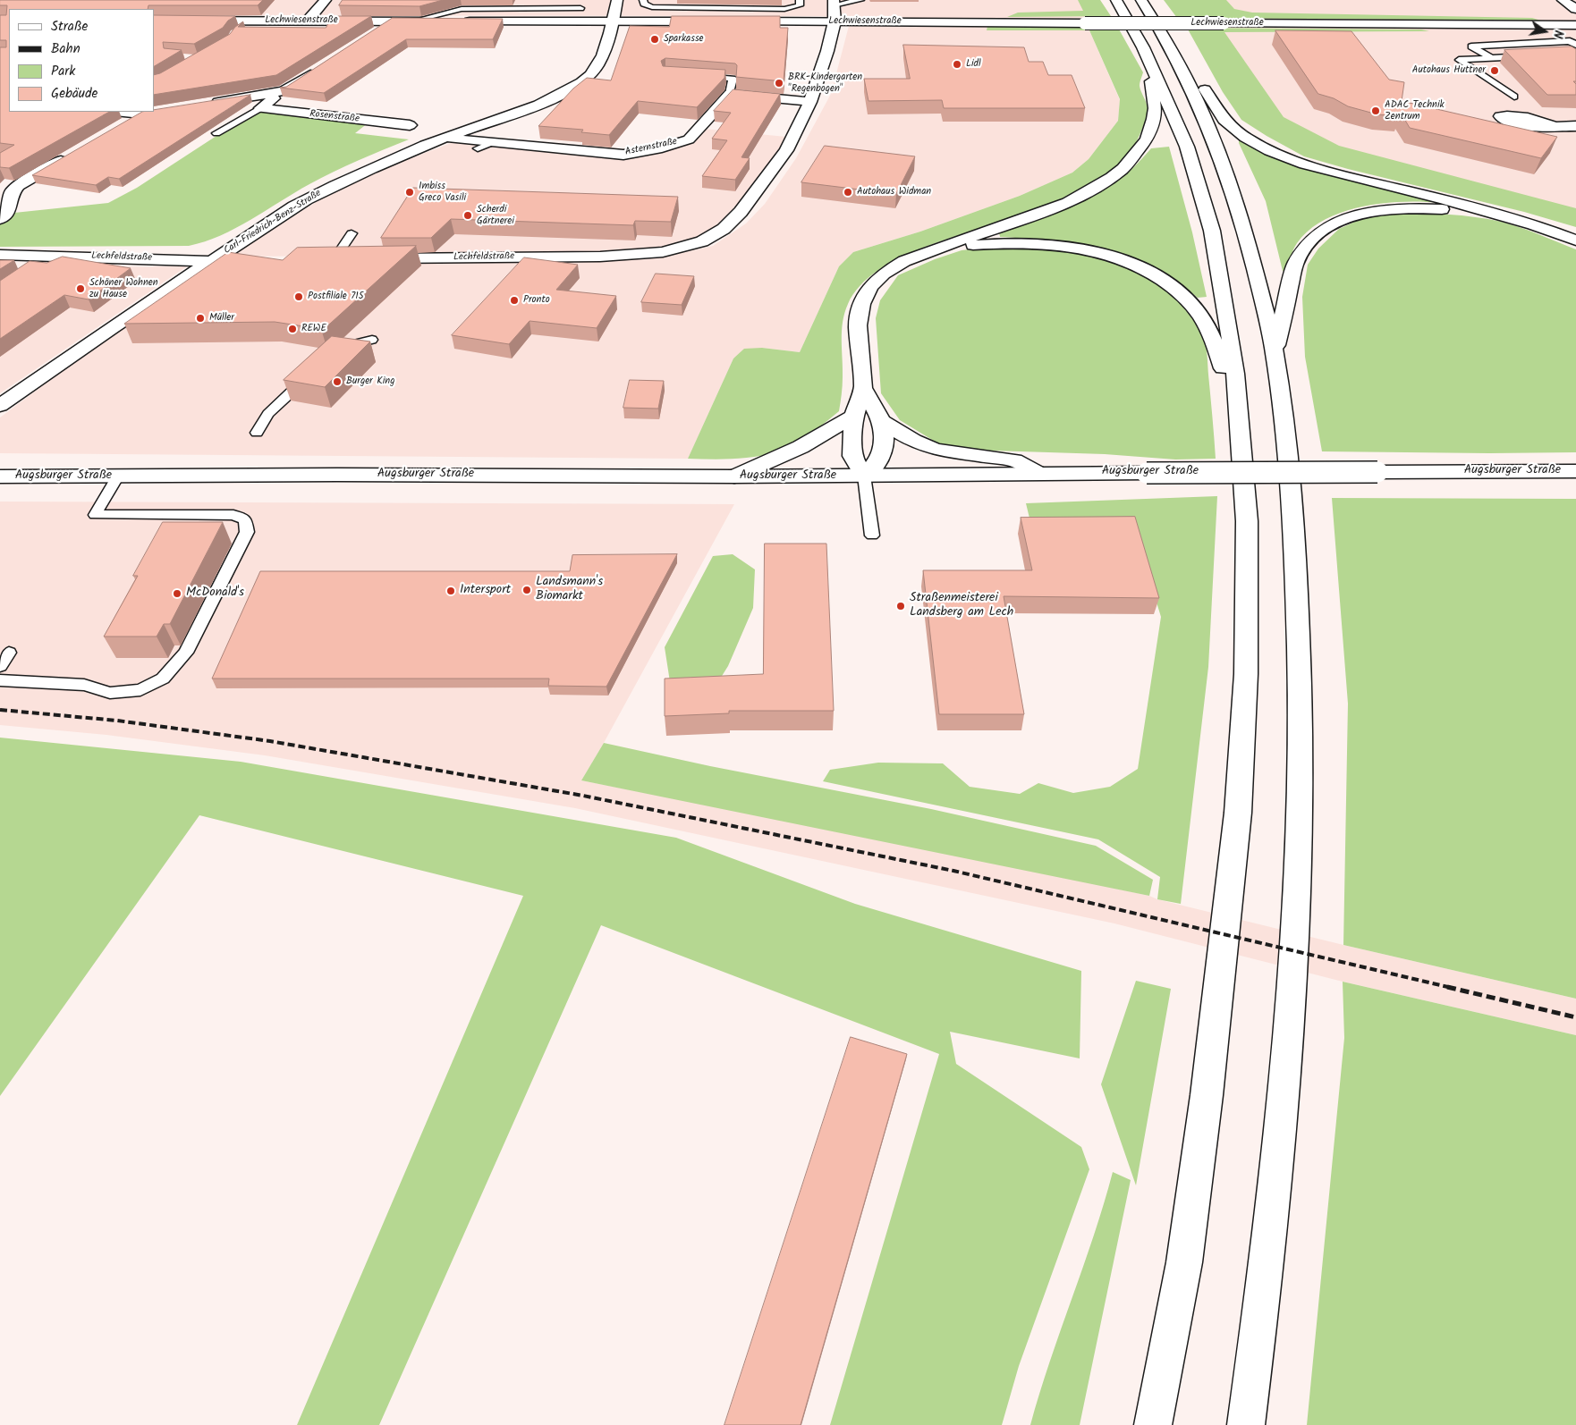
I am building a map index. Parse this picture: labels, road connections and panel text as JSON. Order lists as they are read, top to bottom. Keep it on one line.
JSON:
{"streets":{"main road":["Lechwiesenstraße","Rosenstraße","Asternstraße","Carl-Friedrich-Benz-Straße","Lechfeldstraße","Augsburger Straße"]},"crossings":[["Lechwiesenstraße","Carl-Friedrich-Benz-Straße"],["Lechwiesenstraße","Lechfeldstraße"],["Asternstraße","Carl-Friedrich-Benz-Straße"],["Carl-Friedrich-Benz-Straße","Lechfeldstraße"]],"places":["Sparkasse","Lidl","Autohaus Huttner","BRK-Kindergarten \"Regenbogen\"","ADAC Technik Zentrum","Imbiss Greco Vasili","Autohaus Widman","Scherdi Gärtnerei","Schöner Wohnen zu Hause","Postfiliale 715","Pronto","Müller","REWE","Burger King","Landsmann's Biomarkt","Intersport","McDonald's","Straßenmeisterei Landsberg am Lech"],"legend":["Straße","Bahn","Park","Gebäude"],"north":"right"}
